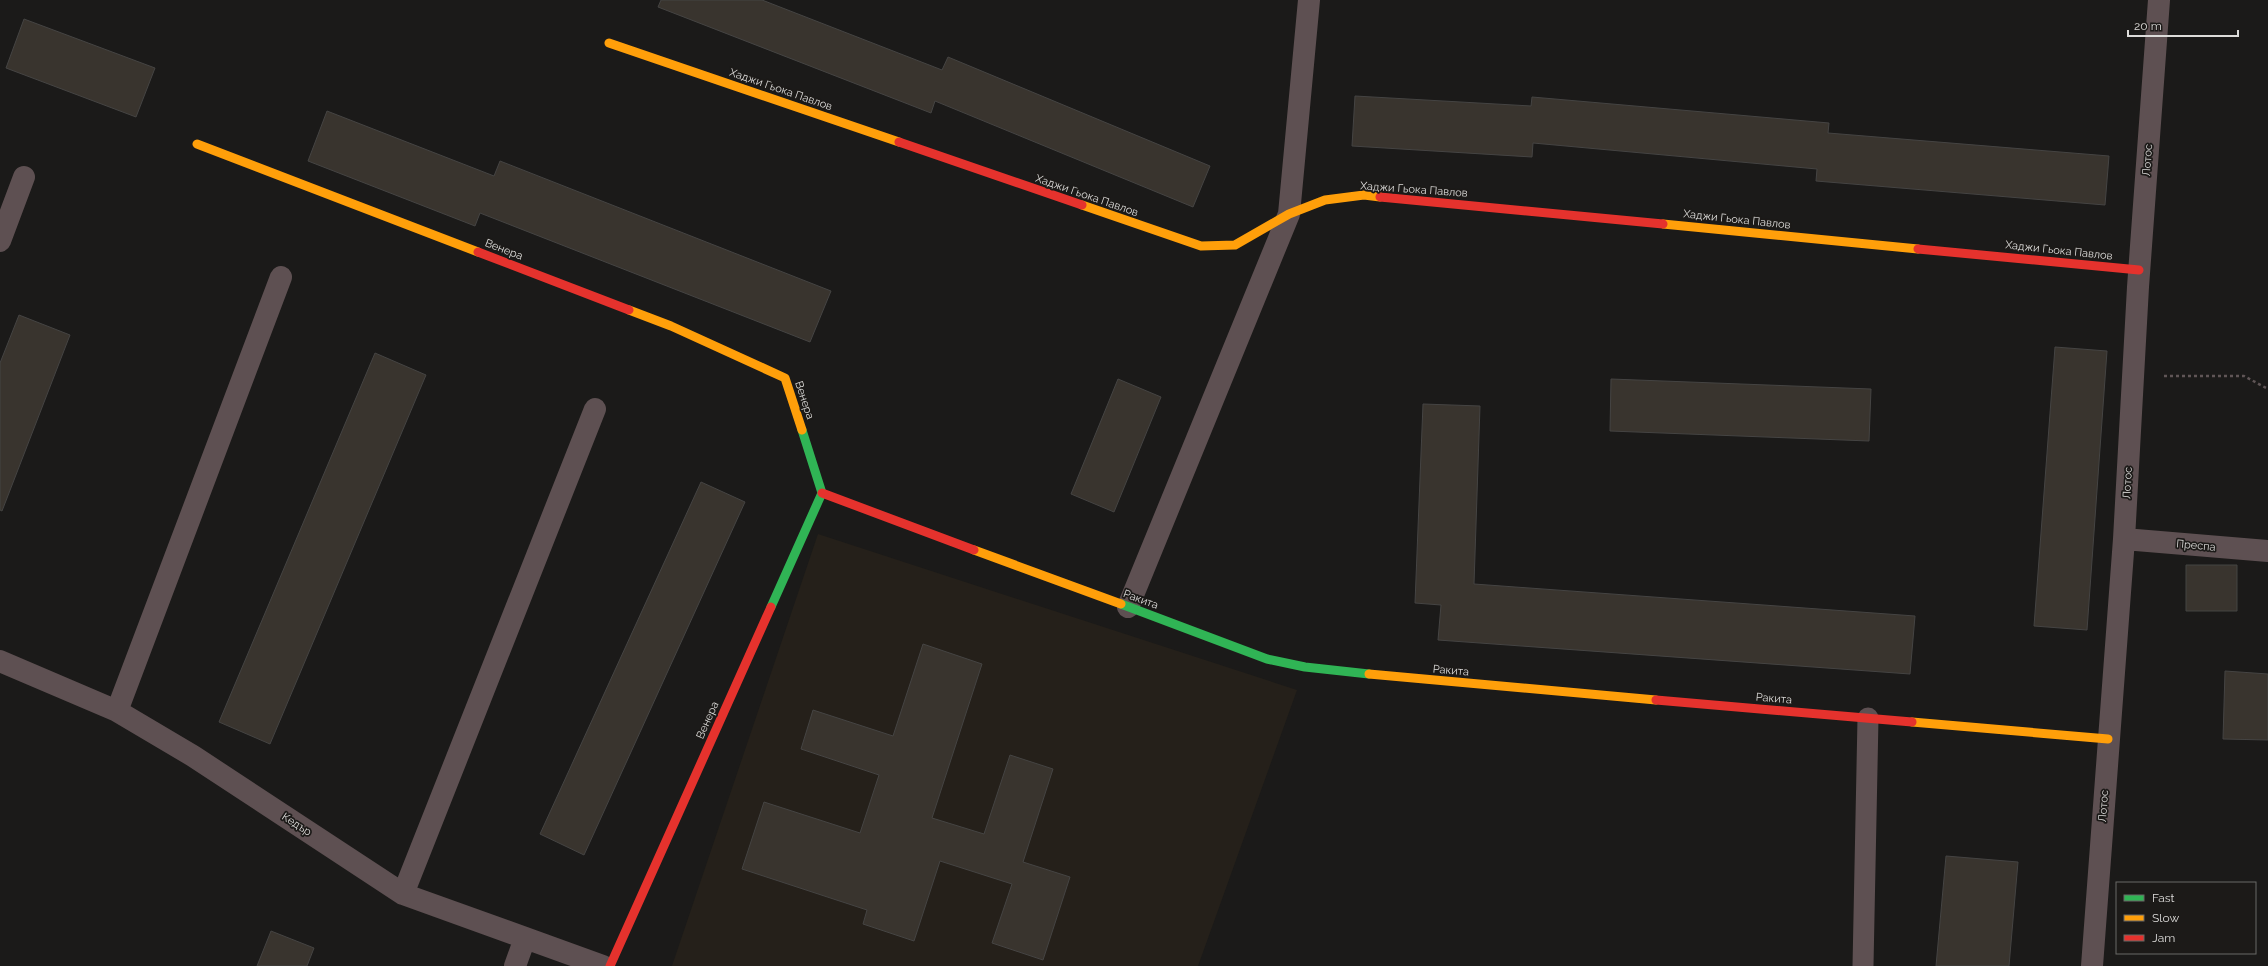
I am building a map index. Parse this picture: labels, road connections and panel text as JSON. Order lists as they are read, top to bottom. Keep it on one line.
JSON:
{"streets":{"street":["Хаджи Гьока Павлов","Лотос","Венера","Преспа","Ракита","Кедър"]},"crossings":[["Хаджи Гьока Павлов","Лотос"],["Лотос","Преспа"],["Лотос","Ракита"],["Венера","Ракита"]],"legend":["Fast","Slow","Jam"],"scale_bar":"20 m"}
